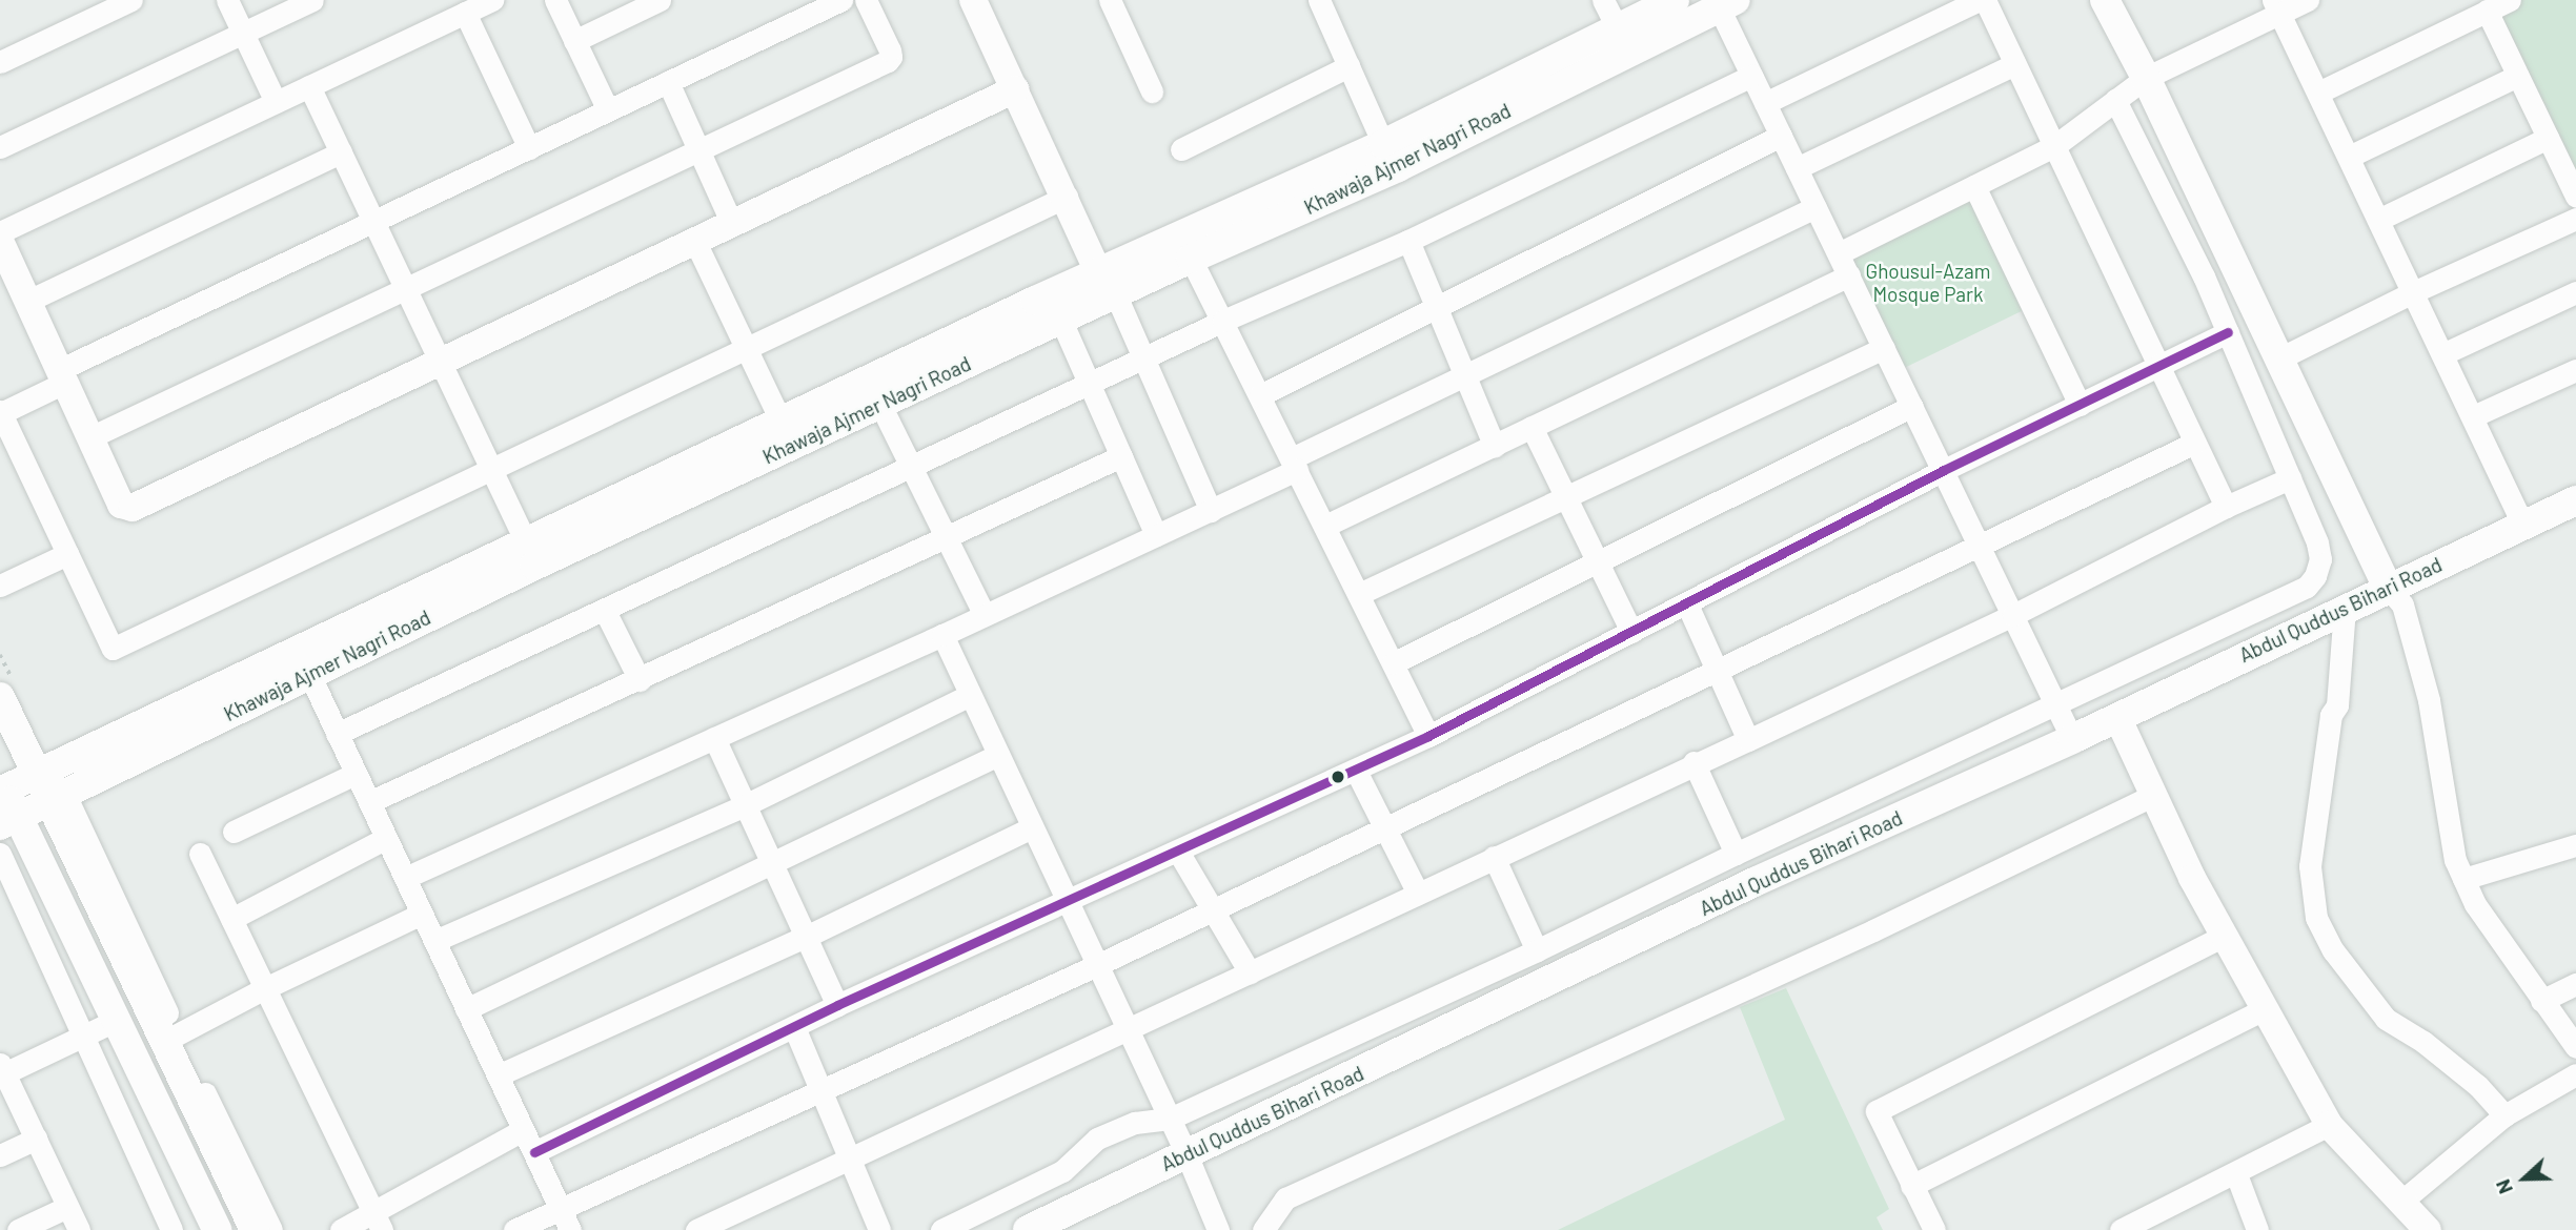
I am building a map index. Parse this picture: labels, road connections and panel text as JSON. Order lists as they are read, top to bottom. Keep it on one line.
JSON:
{"streets":{"main road":["Khawaja Ajmer Nagri Road","Abdul Quddus Bihari Road"]},"parks":["Ghousul-Azam Mosque Park"],"north":"left"}
